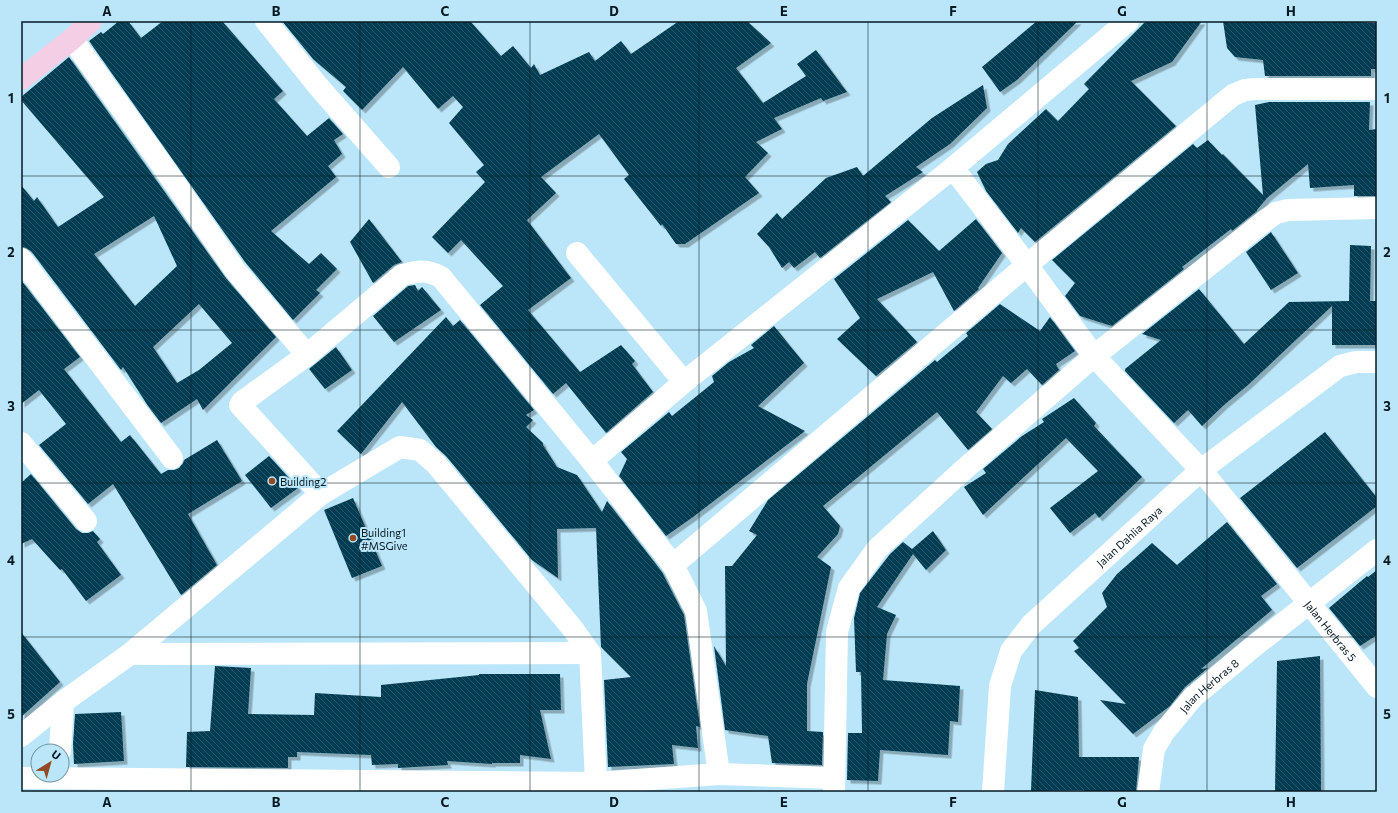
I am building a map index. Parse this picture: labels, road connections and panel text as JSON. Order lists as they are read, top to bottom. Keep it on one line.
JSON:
{"streets":{"street":["Jalan Dahlia Raya","Jalan Herbras 5","Jalan Herbras 8"]},"crossings":[["Jalan Herbras 5","Jalan Herbras 8"]],"places":["Building2","Building1 #MSGive"],"north":"top right","grid":{"columns":["A","B","C","D","E","F","G","H"],"rows":["1","2","3","4","5"]}}
